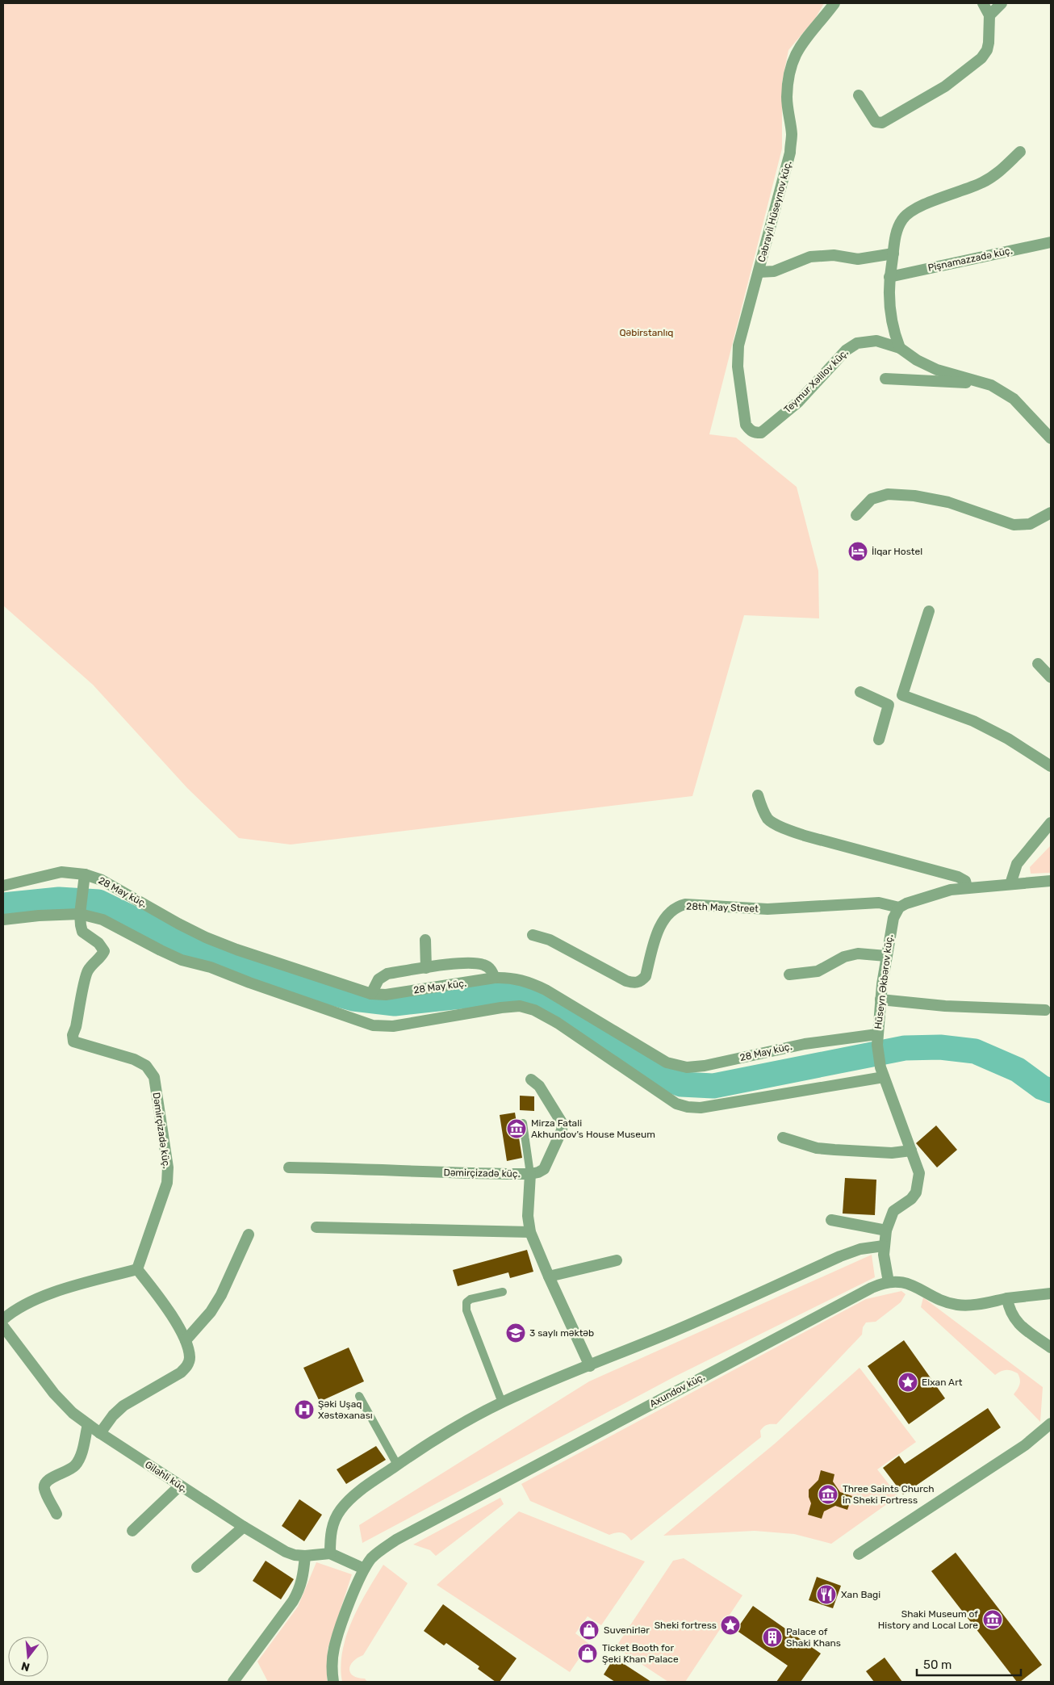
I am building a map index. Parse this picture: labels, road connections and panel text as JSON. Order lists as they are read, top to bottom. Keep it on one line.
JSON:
{"streets":{"street":["Cəbrayil Hüseynov küç.","Pişnamazzadə küç.","Teymur Xəlilov küç.","28 May küç.","28th May Street","Hüseyn Əkbərov küç.","Dəmirçizadə küç.","Axundov küç.","Giləhli küç."]},"crossings":[["Cəbrayil Hüseynov küç.","Teymur Xəlilov küç."],["28 May küç.","Hüseyn Əkbərov küç."],["28th May Street","Hüseyn Əkbərov küç."]],"parks":["Qəbirstanlıq"],"places":{"hotel":["İlqar Hostel"],"museum":["Mirza Fatali Akhundov's House Museum","Three Saints Church in Sheki Fortress","Shaki Museum of History and Local Lore"],"school or university":["3 saylı məktəb"],"place":["Elxan Art","Sheki fortress"],"hospital":["Şəki Uşaq Xəstəxanası"],"restaurant":["Xan Bagi"],"shop":["Suvenirlər","Ticket Booth for Şeki Khan Palace"],"building":["Palace of Shaki Khans"]},"scale_bar":"50 m","north":"bottom"}
